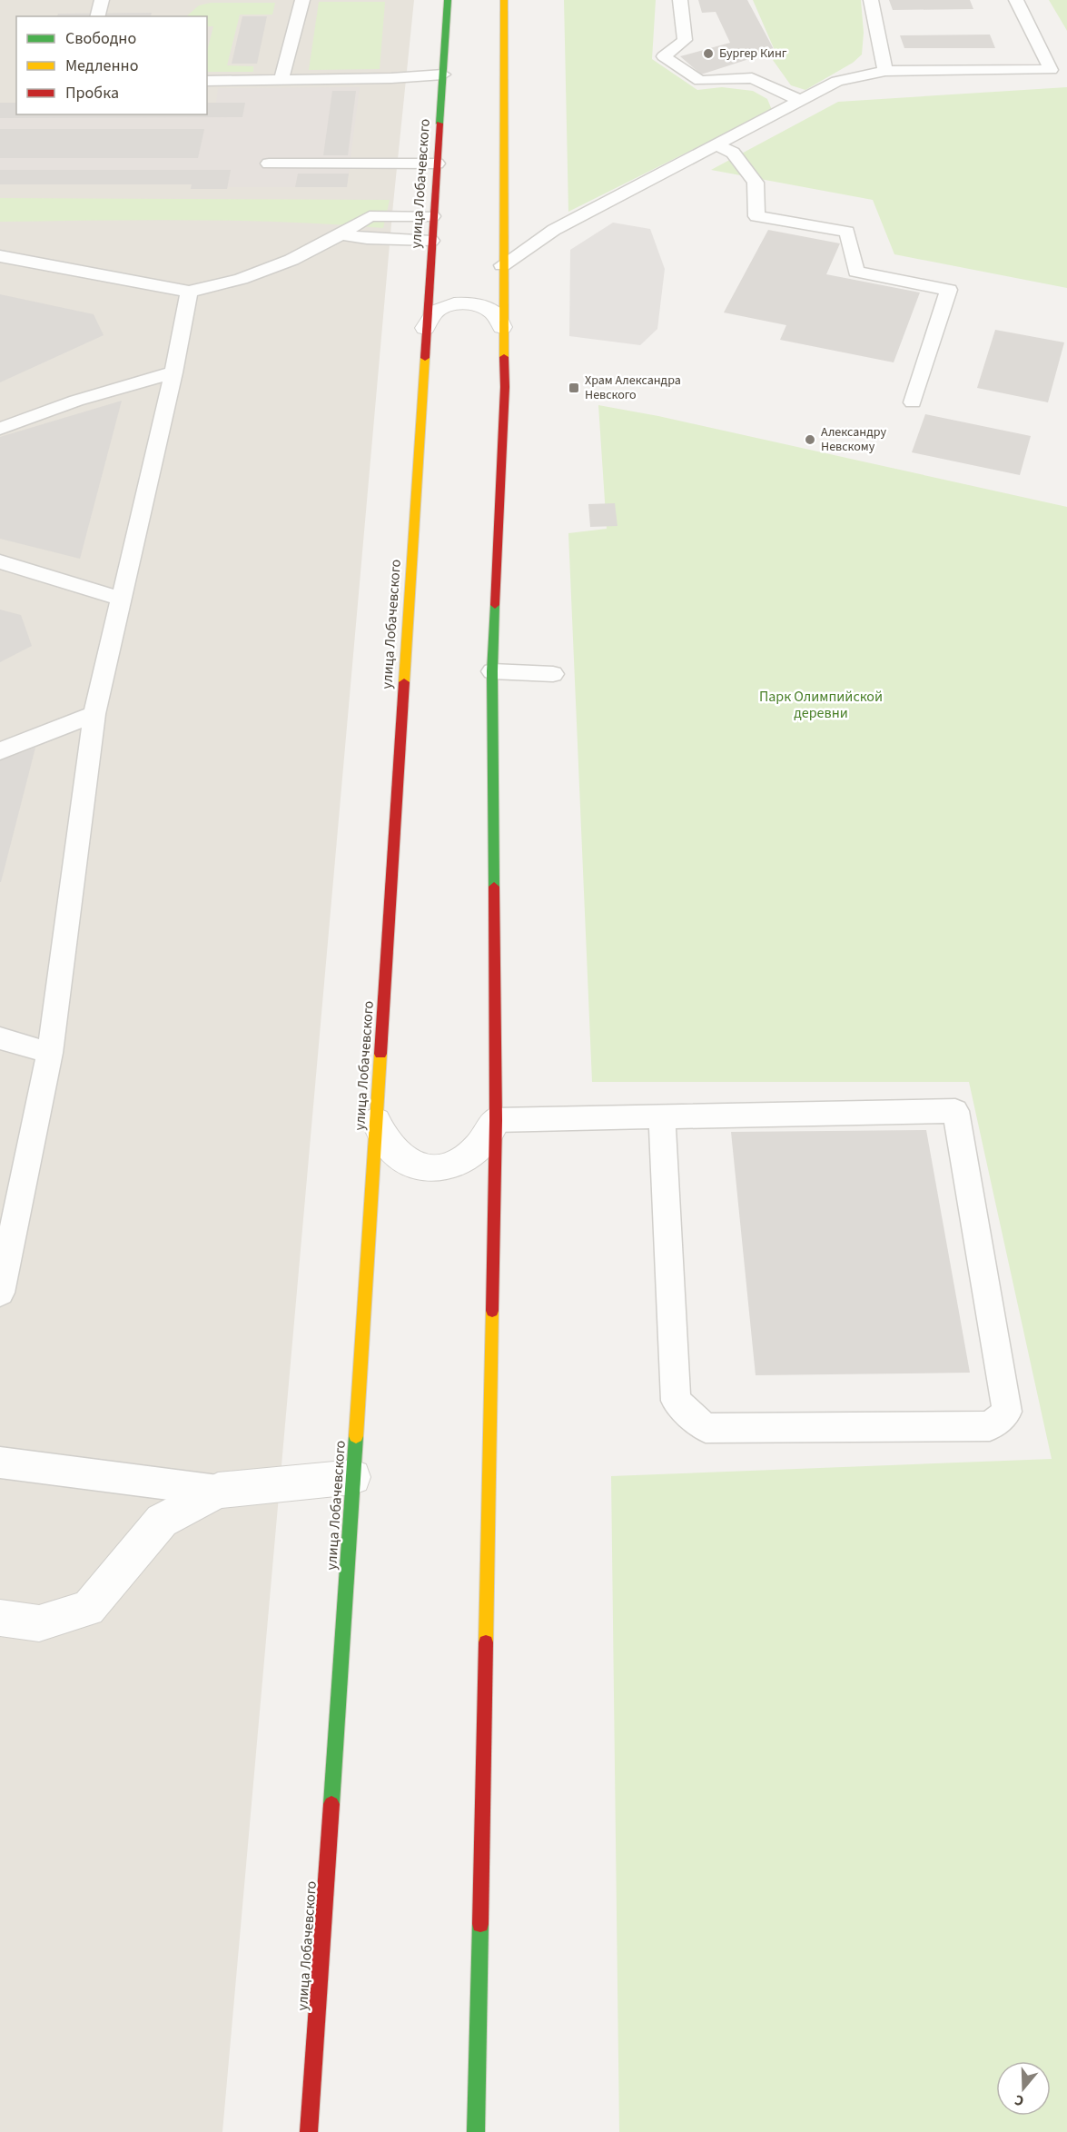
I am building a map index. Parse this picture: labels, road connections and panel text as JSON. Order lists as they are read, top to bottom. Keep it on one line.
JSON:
{"streets":{"main road":["улица Лобачевского"]},"parks":["Парк Олимпийской деревни"],"places":{"other":["Бургер Кинг","Александру Невскому"],"transit":["Храм Александра Невского"]},"legend":["Свободно","Медленно","Пробка"],"north":"bottom"}
